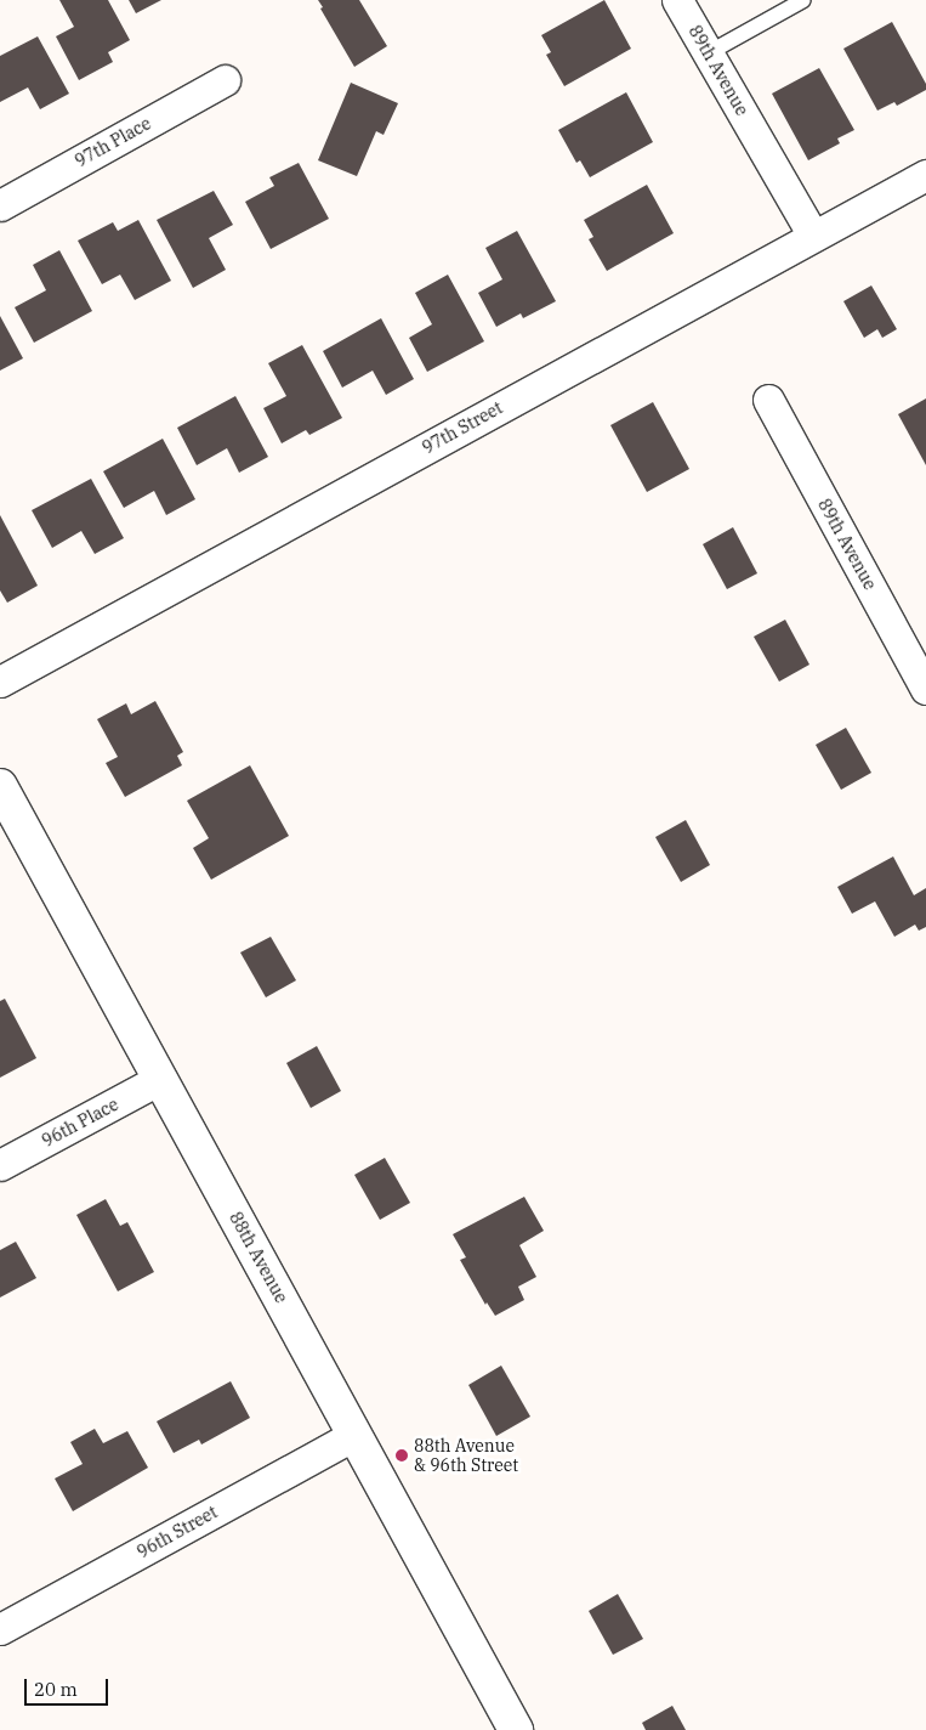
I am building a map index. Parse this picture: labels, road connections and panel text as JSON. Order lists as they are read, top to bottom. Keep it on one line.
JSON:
{"streets":{"street":["89th Avenue","97th Place","97th Street","96th Place","88th Avenue","96th Street"]},"crossings":[["89th Avenue","97th Street"],["96th Place","88th Avenue"],["88th Avenue","96th Street"]],"places":["88th Avenue & 96th Street"],"scale_bar":"20 m"}
